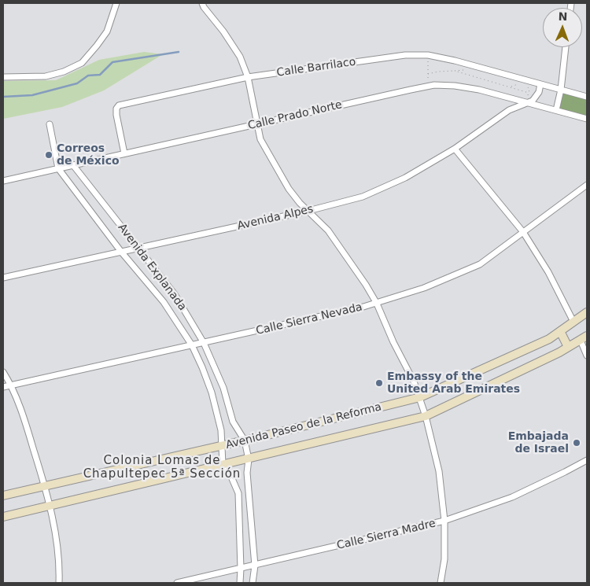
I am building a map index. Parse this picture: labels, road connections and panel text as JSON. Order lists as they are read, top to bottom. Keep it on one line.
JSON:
{"streets":{"main road":["Avenida Paseo de la Reforma"],"street":["Calle Barrilaco","Calle Prado Norte","Avenida Alpes","Avenida Explanada","Calle Sierra Nevada","Calle Sierra Madre"]},"crossings":[["Calle Barrilaco","Calle Prado Norte"],["Calle Prado Norte","Avenida Alpes"],["Calle Prado Norte","Avenida Explanada"],["Avenida Alpes","Avenida Explanada"],["Avenida Explanada","Calle Sierra Nevada"],["Avenida Explanada","Avenida Paseo de la Reforma"],["Avenida Explanada","Calle Sierra Madre"]],"districts":["Colonia Lomas de Chapultepec 5ª Sección"],"places":["Correos de México","Embassy of the United Arab Emirates","Embajada de Israel"],"north":"top"}
